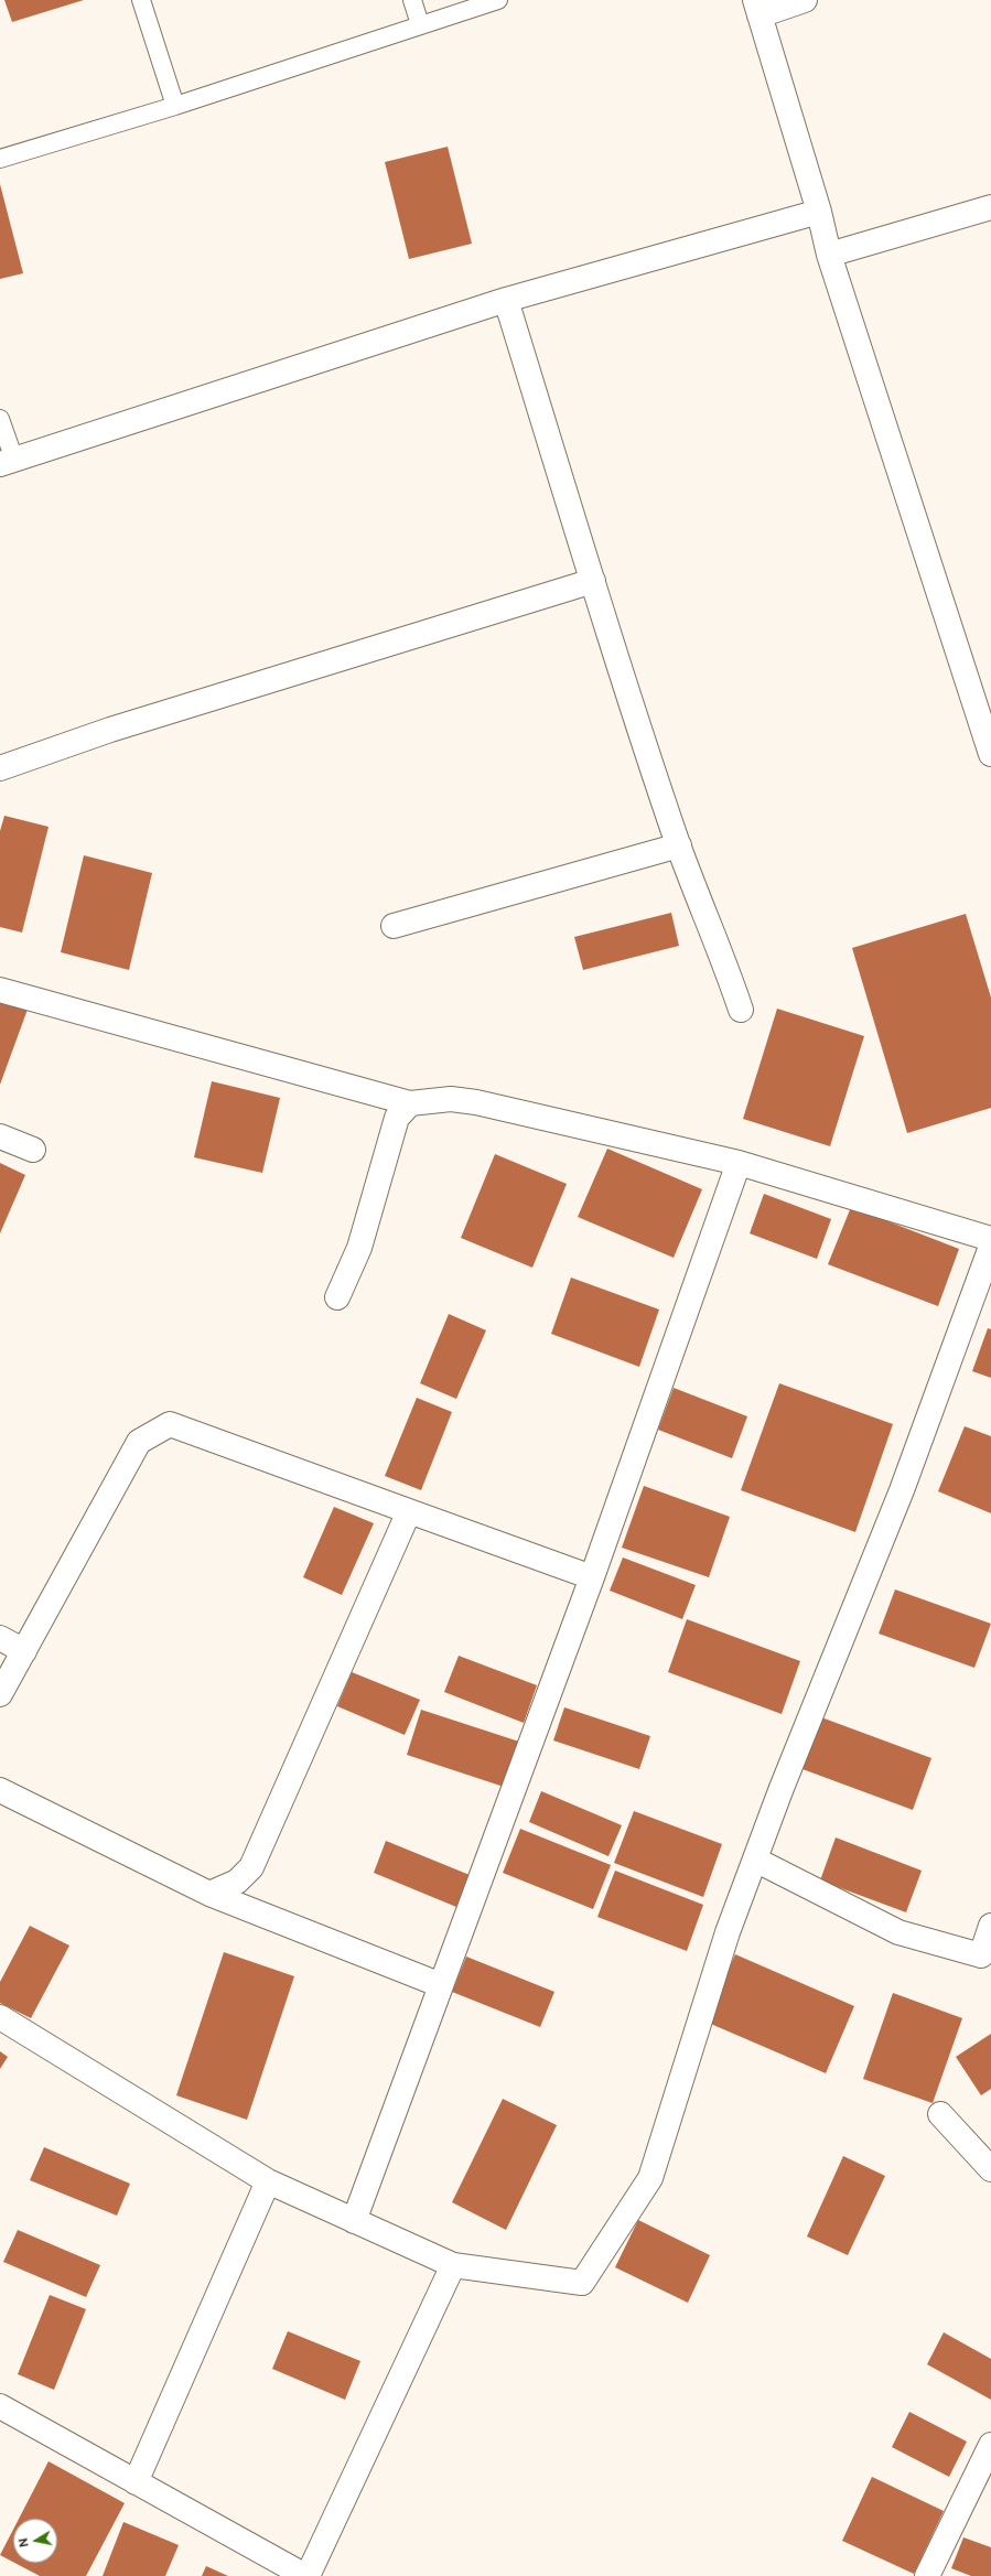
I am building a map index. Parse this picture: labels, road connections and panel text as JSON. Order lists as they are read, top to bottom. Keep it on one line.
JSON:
{"north":"left"}
